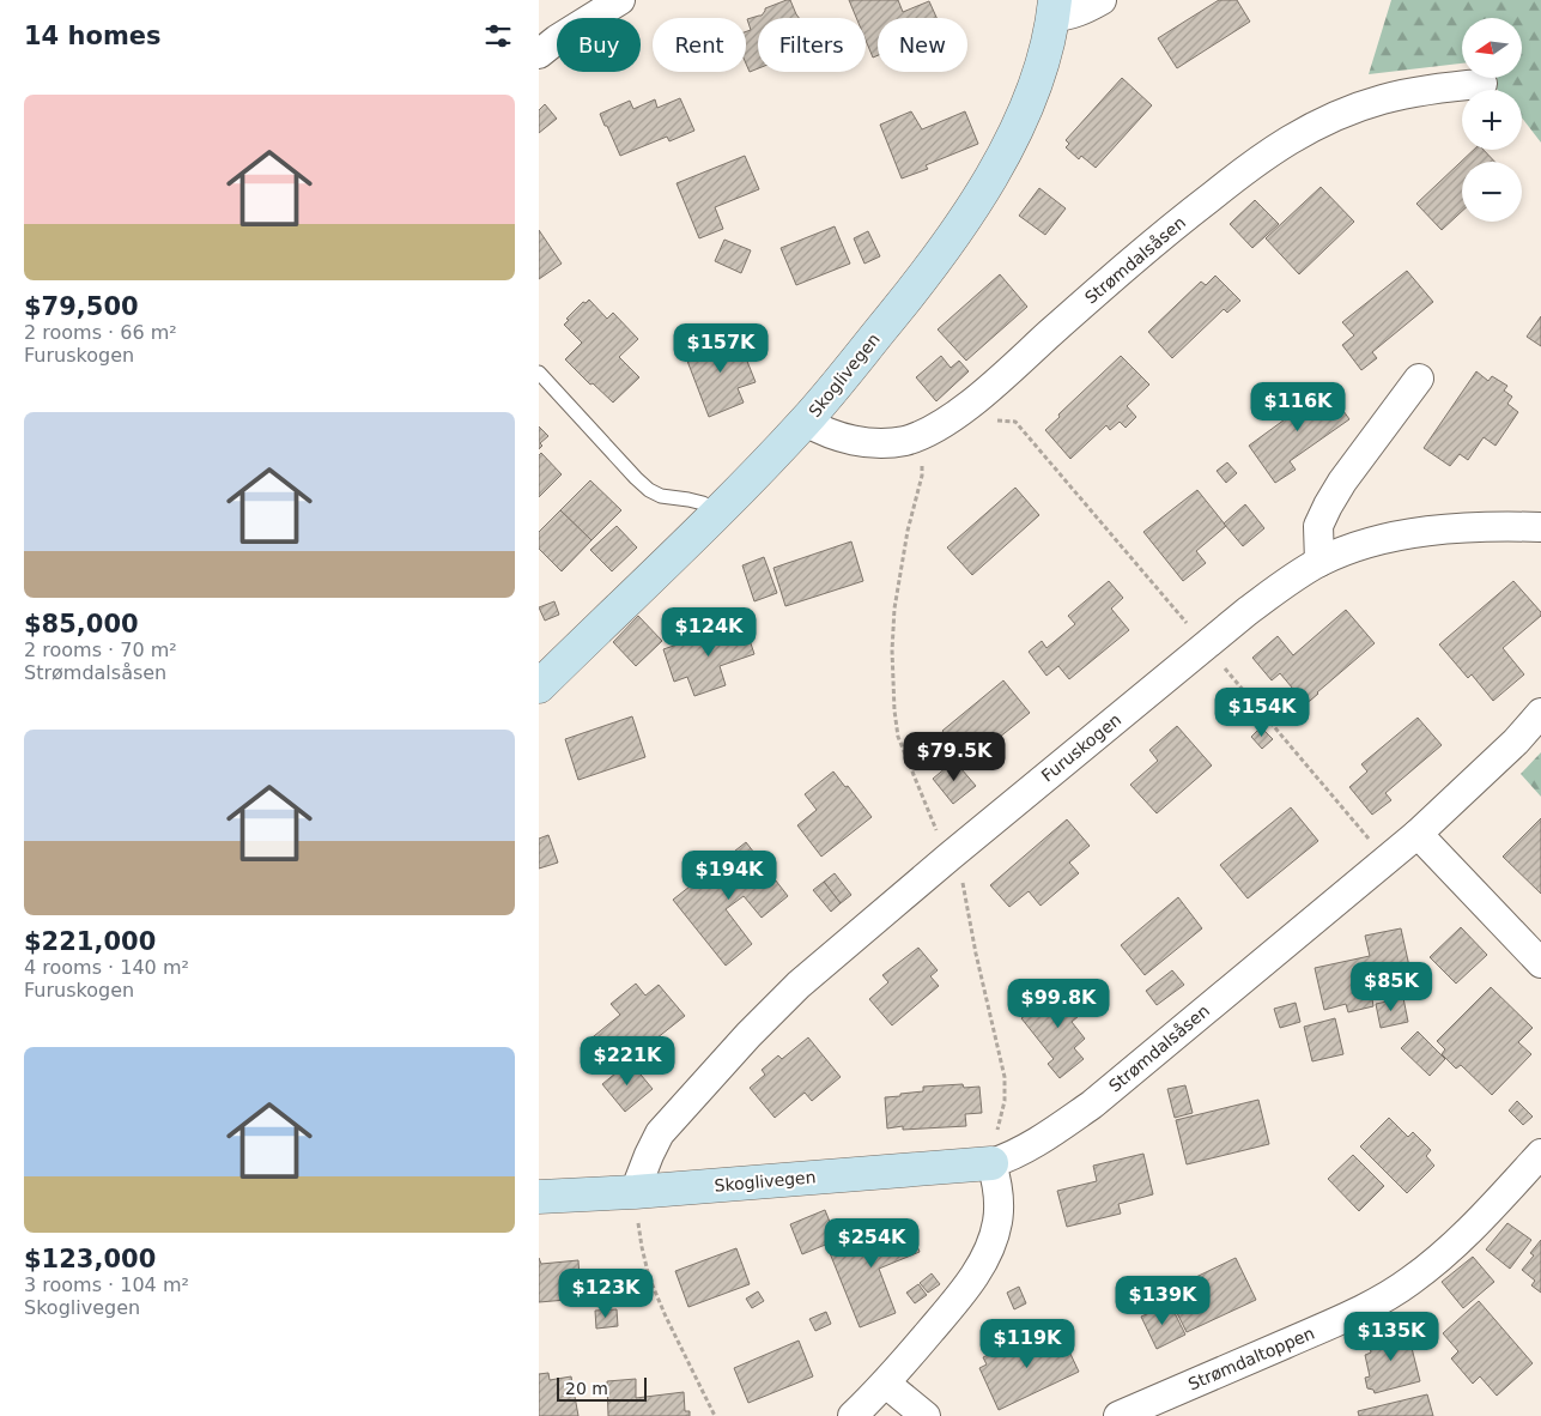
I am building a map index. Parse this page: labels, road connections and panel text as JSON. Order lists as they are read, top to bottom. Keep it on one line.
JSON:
{"streets":{"street":["Strømdalsåsen","Skoglivegen","Furuskogen","Strømdaltoppen"]},"crossings":[["Strømdalsåsen","Skoglivegen"],["Skoglivegen","Furuskogen"]],"scale_bar":"20 m","north":"left","page":{"heading":"14 homes","map_buttons":["+","−"],"chip":["Buy","Rent","Filters","New"],"list":[{"name":"$79,500","note":"2 rooms · 66 m² · Furuskogen"},{"name":"$85,000","note":"2 rooms · 70 m² · Strømdalsåsen"},{"name":"$221,000","note":"4 rooms · 140 m² · Furuskogen"},{"name":"$123,000","note":"3 rooms · 104 m² · Skoglivegen"}],"price":["$157K","$116K","$124K","$154K","$79.5K","$194K","$85K","$99.8K","$221K","$254K","$123K","$139K","$135K","$119K"],"scale":"20 m"}}
